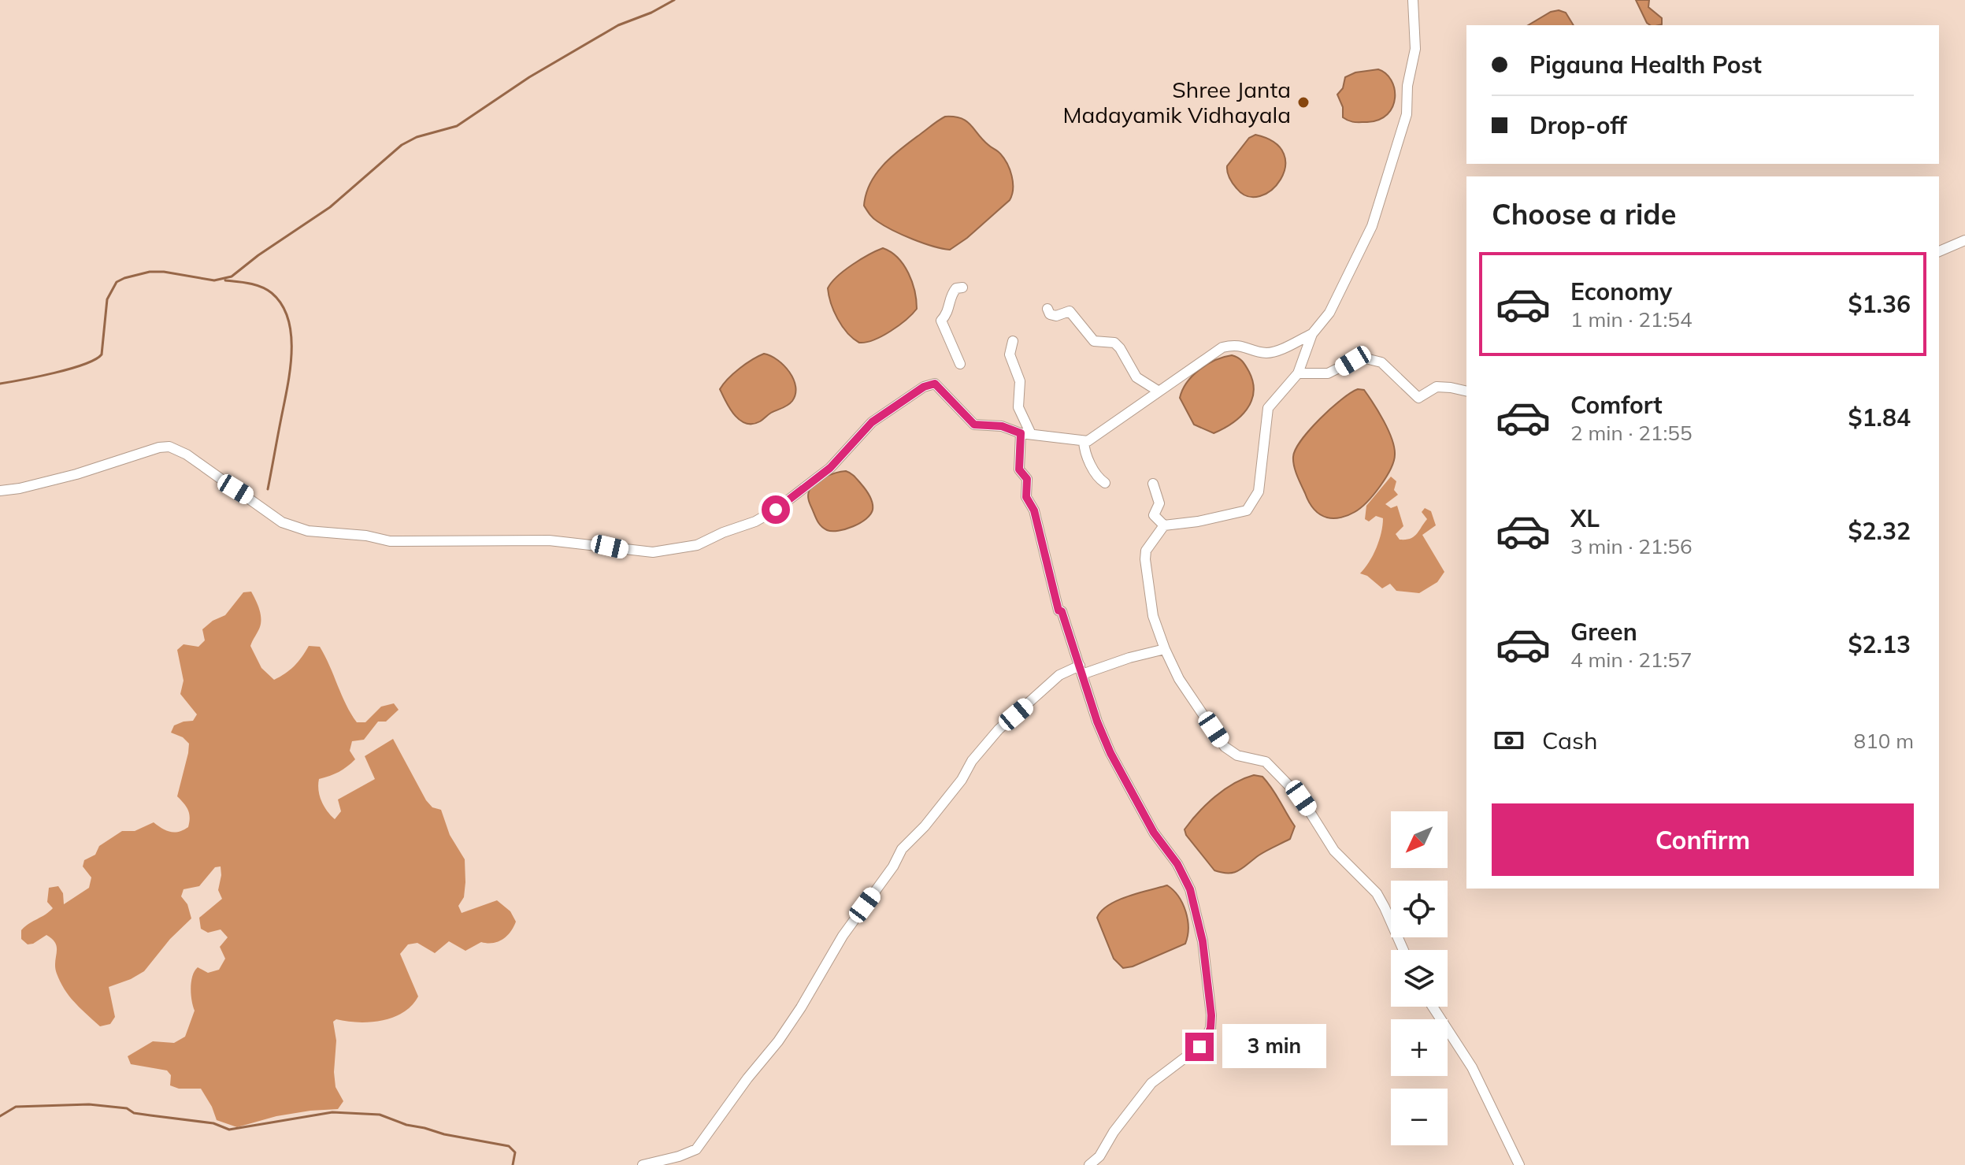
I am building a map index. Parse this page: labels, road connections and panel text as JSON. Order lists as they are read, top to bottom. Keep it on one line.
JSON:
{"places":["Shree Janta Madayamik Vidhayala"],"north":"bottom left","page":{"banner":["Pigauna Health Post","Drop-off"],"heading":"Choose a ride","list":[{"name":"Economy","note":"1 min · 21:54","value":"$1.36"},{"name":"Comfort","note":"2 min · 21:55","value":"$1.84"},{"name":"XL","note":"3 min · 21:56","value":"$2.32"},{"name":"Green","note":"4 min · 21:57","value":"$2.13"}],"pay":["Cash","810 m"],"buttons":"Confirm","map_buttons":["+","−"],"bubble":"3 min"}}
